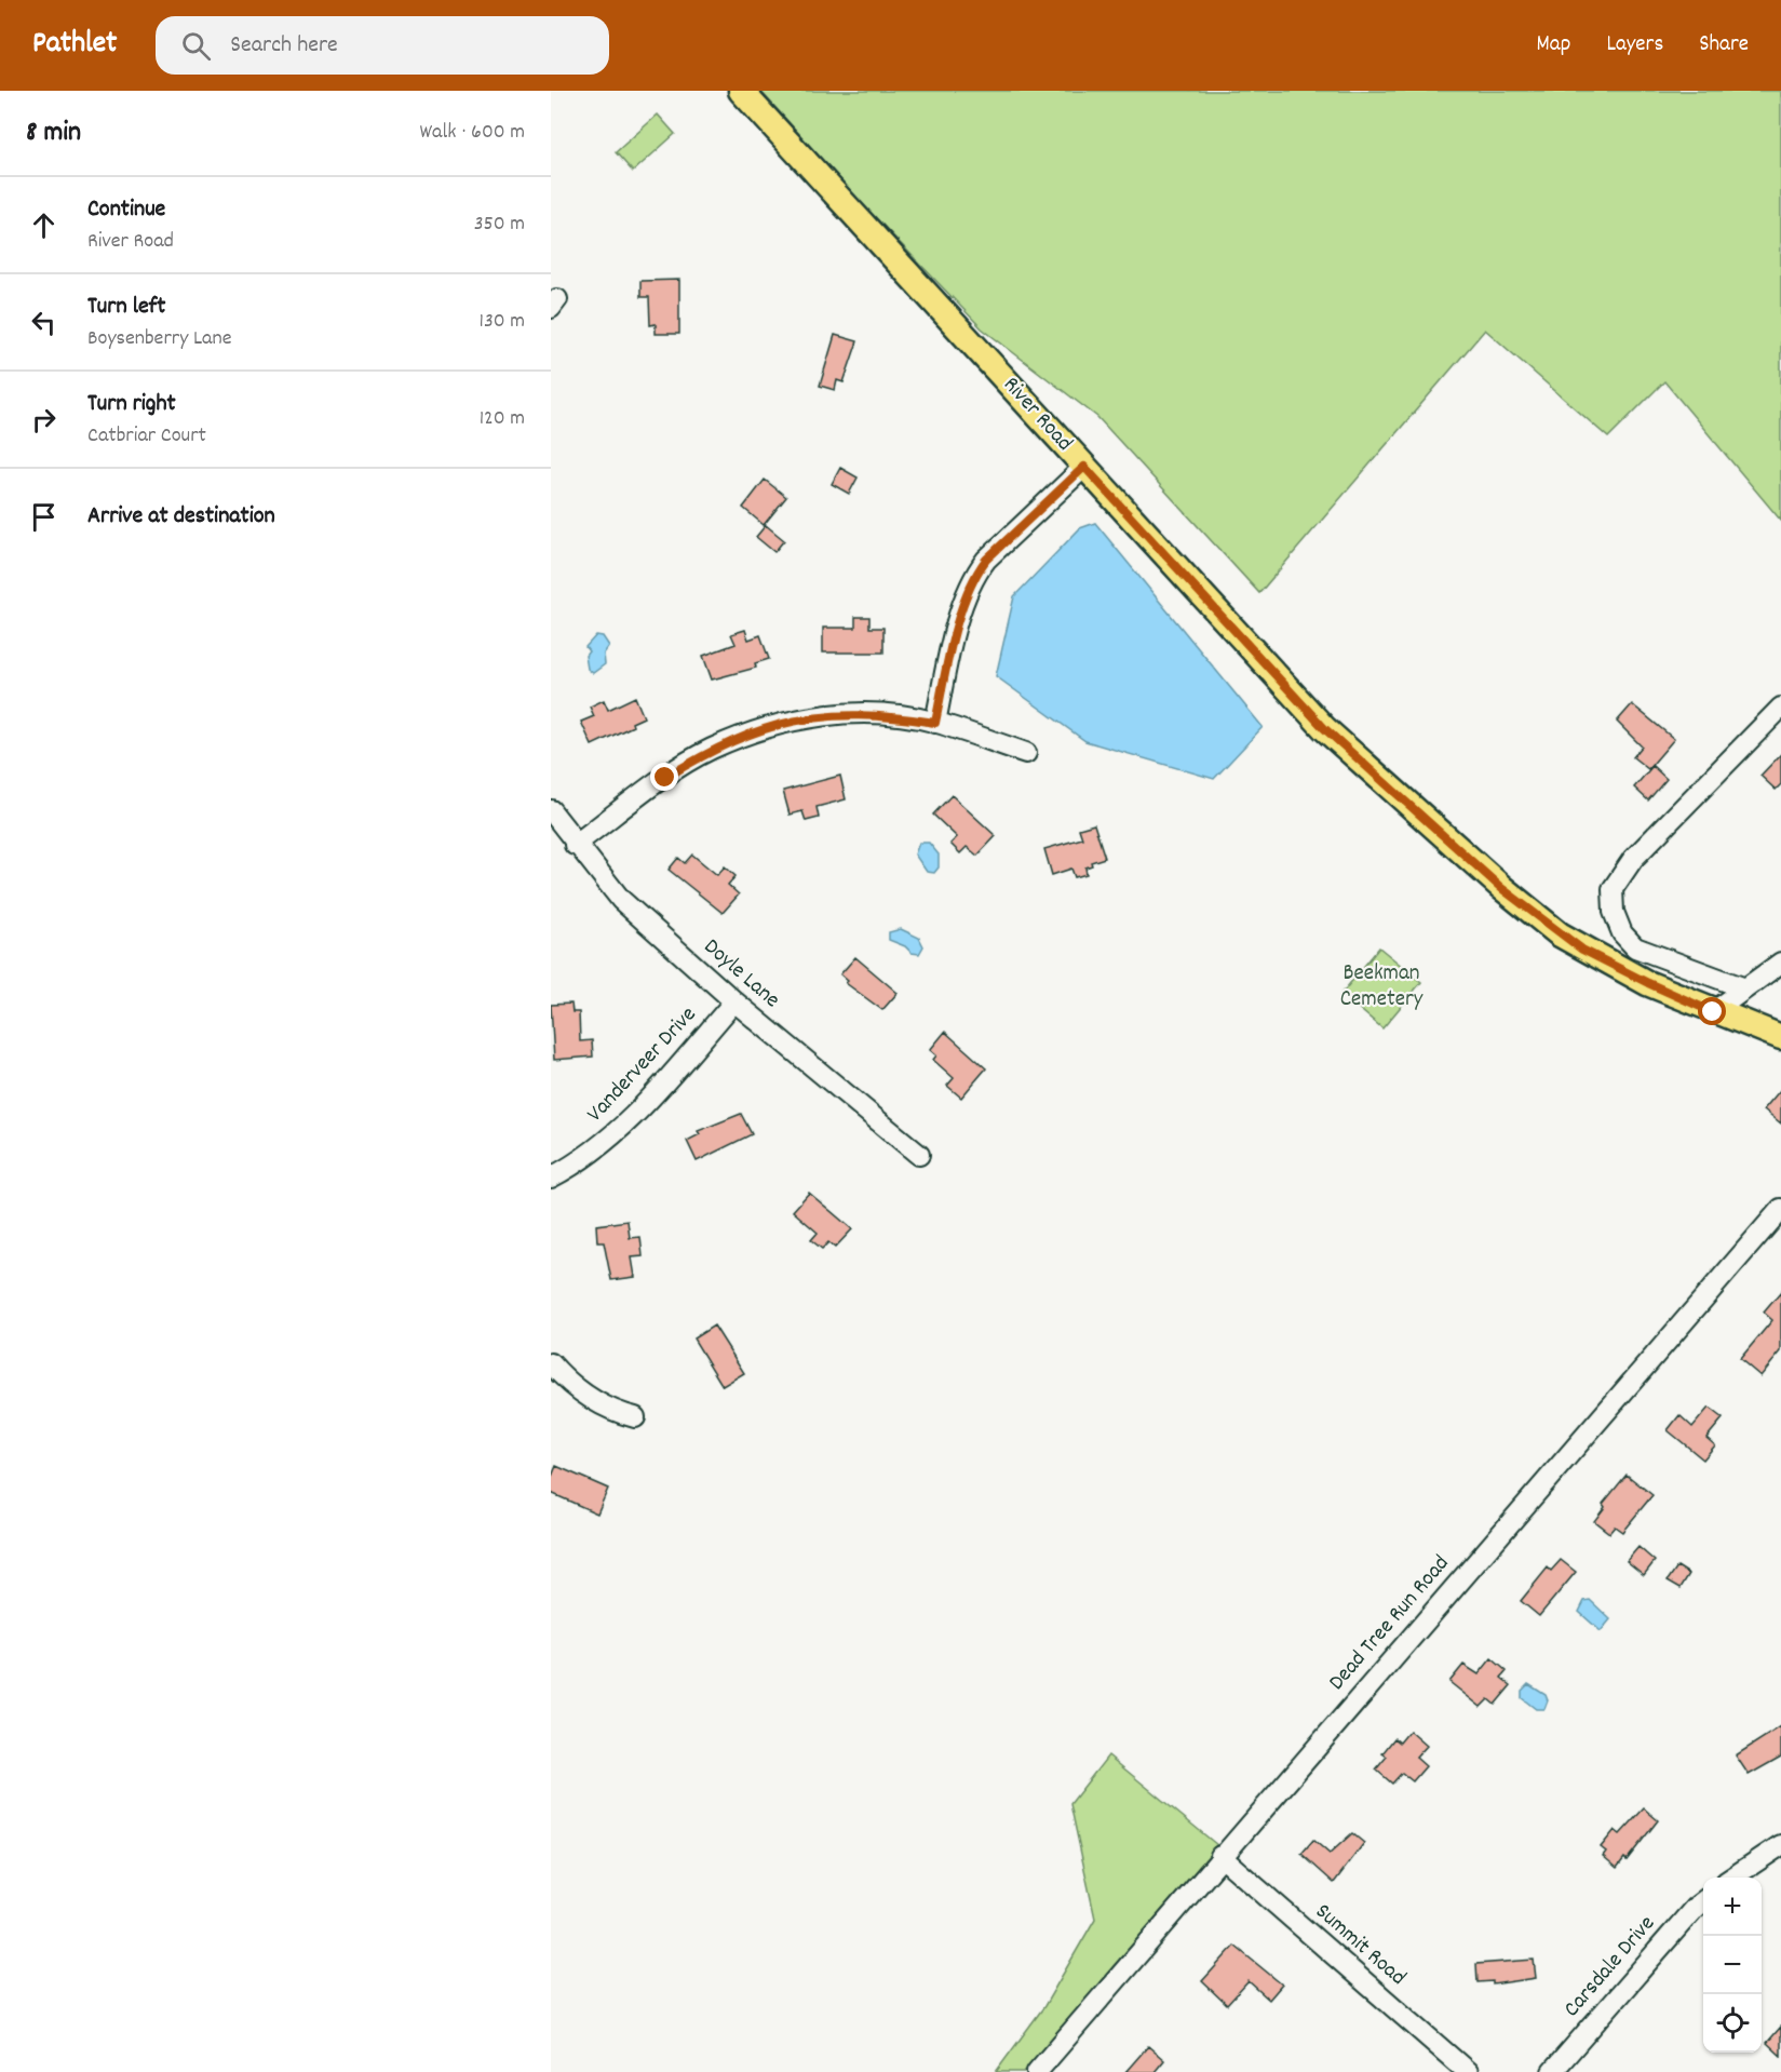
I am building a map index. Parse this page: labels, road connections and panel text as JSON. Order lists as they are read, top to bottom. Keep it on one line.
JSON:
{"streets":{"main road":["River Road"],"street":["Doyle Lane","Vanderveer Drive","Dead Tree Run Road","Summit Road","Carsdale Drive"]},"crossings":[["Doyle Lane","Vanderveer Drive"],["Dead Tree Run Road","Summit Road"]],"parks":["Beekman Cemetery"],"page":{"header":"Pathlet","search":"Search here","nav":["Map","Layers","Share"],"heading":["8 min","Walk · 600 m"],"list":[["Continue","River Road","350 m"],["Turn left","Boysenberry Lane","130 m"],["Turn right","Catbriar Court","120 m"],"Arrive at destination"],"map_buttons":["+","−"]}}
